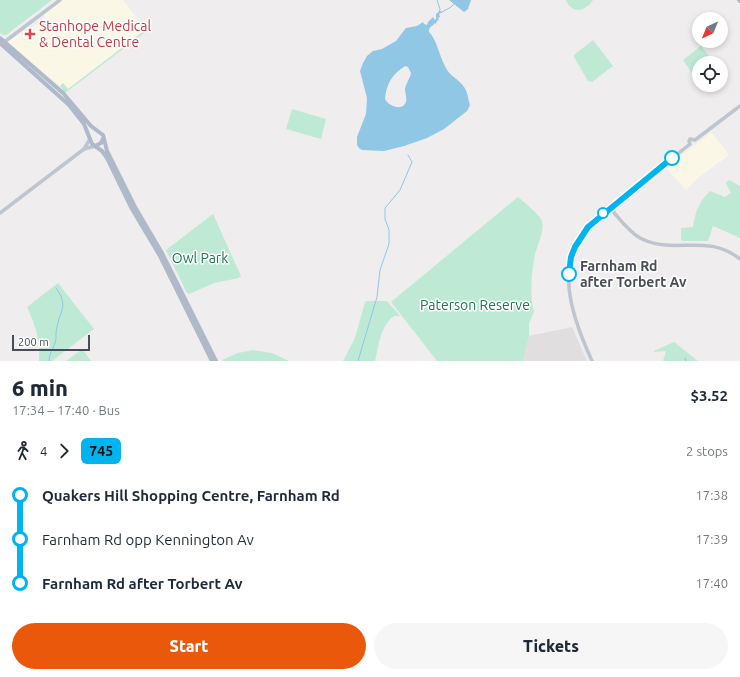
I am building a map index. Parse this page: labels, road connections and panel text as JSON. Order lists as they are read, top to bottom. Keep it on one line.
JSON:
{"parks":["Owl Park","Paterson Reserve"],"places":{"health":["Stanhope Medical & Dental Centre"],"other":["Farnham Rd after Torbert Av"]},"lines":["bus line 745"],"scale_bar":"200 m","north":"bottom left","page":{"scale":"200 m","heading":["6 min","17:34 – 17:40 · Bus","$3.52"],"legs":["4","745","2 stops"],"list":[{"name":"Quakers Hill Shopping Centre, Farnham Rd","value":"17:38"},{"name":"Farnham Rd opp Kennington Av","value":"17:39"},{"name":"Farnham Rd after Torbert Av","value":"17:40"}],"buttons":["Start","Tickets"]}}
